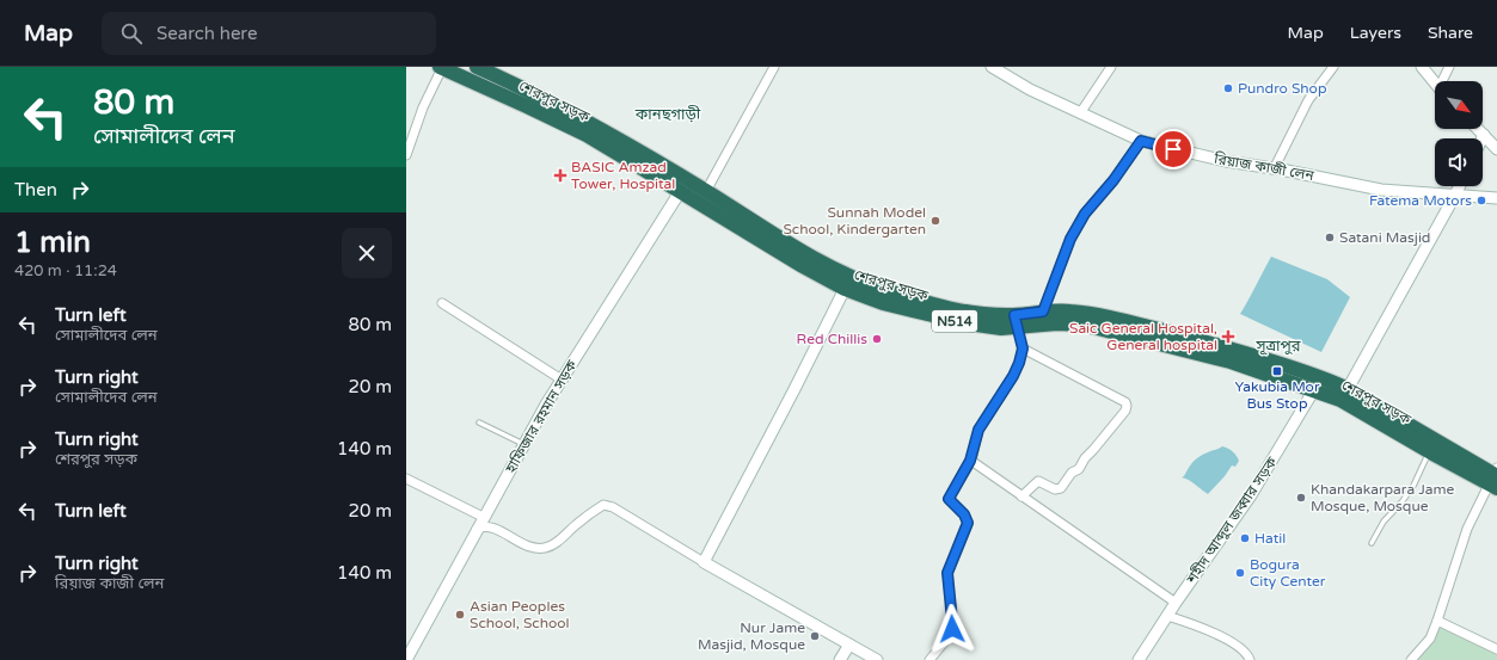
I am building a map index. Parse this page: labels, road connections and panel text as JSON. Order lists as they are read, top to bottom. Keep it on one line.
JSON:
{"streets":{"highway":["শেরপুর সড়ক","N514"],"street":["রিয়াজ কাজী লেন","হাফিজার রহমান সড়ক","শহীদ আব্দুল জব্বার সড়ক"]},"crossings":[["শেরপুর সড়ক","হাফিজার রহমান সড়ক"],["শেরপুর সড়ক","শহীদ আব্দুল জব্বার সড়ক"]],"districts":["কানছগাড়ী","সূত্রাপুর"],"places":{"other":["Pundro Shop","Fatema Motors","Sunnah Model School, Kindergarten","Satani Masjid","Red Chillis","Khandakarpara Jame Mosque, Mosque","Hatil","Bogura City Center","Asian Peoples School, School","Nur Jame Masjid, Mosque"],"health":["BASIC Amzad Tower, Hospital","Saic General Hospital, General hospital"],"transit":["Yakubia Mor Bus Stop"]},"north":"bottom right","page":{"header":"Map","search":"Search here","nav":["Map","Layers","Share"],"turn":["80 m","সোমালীদেব লেন"],"then":"Then","heading":["1 min","420 m · 11:24"],"list":[{"name":"Turn left","note":"সোমালীদেব লেন","value":"80 m"},{"name":"Turn right","note":"সোমালীদেব লেন","value":"20 m"},{"name":"Turn right","note":"শেরপুর সড়ক","value":"140 m"},{"name":"Turn left","value":"20 m"},{"name":"Turn right","note":"রিয়াজ কাজী লেন","value":"140 m"}]}}
